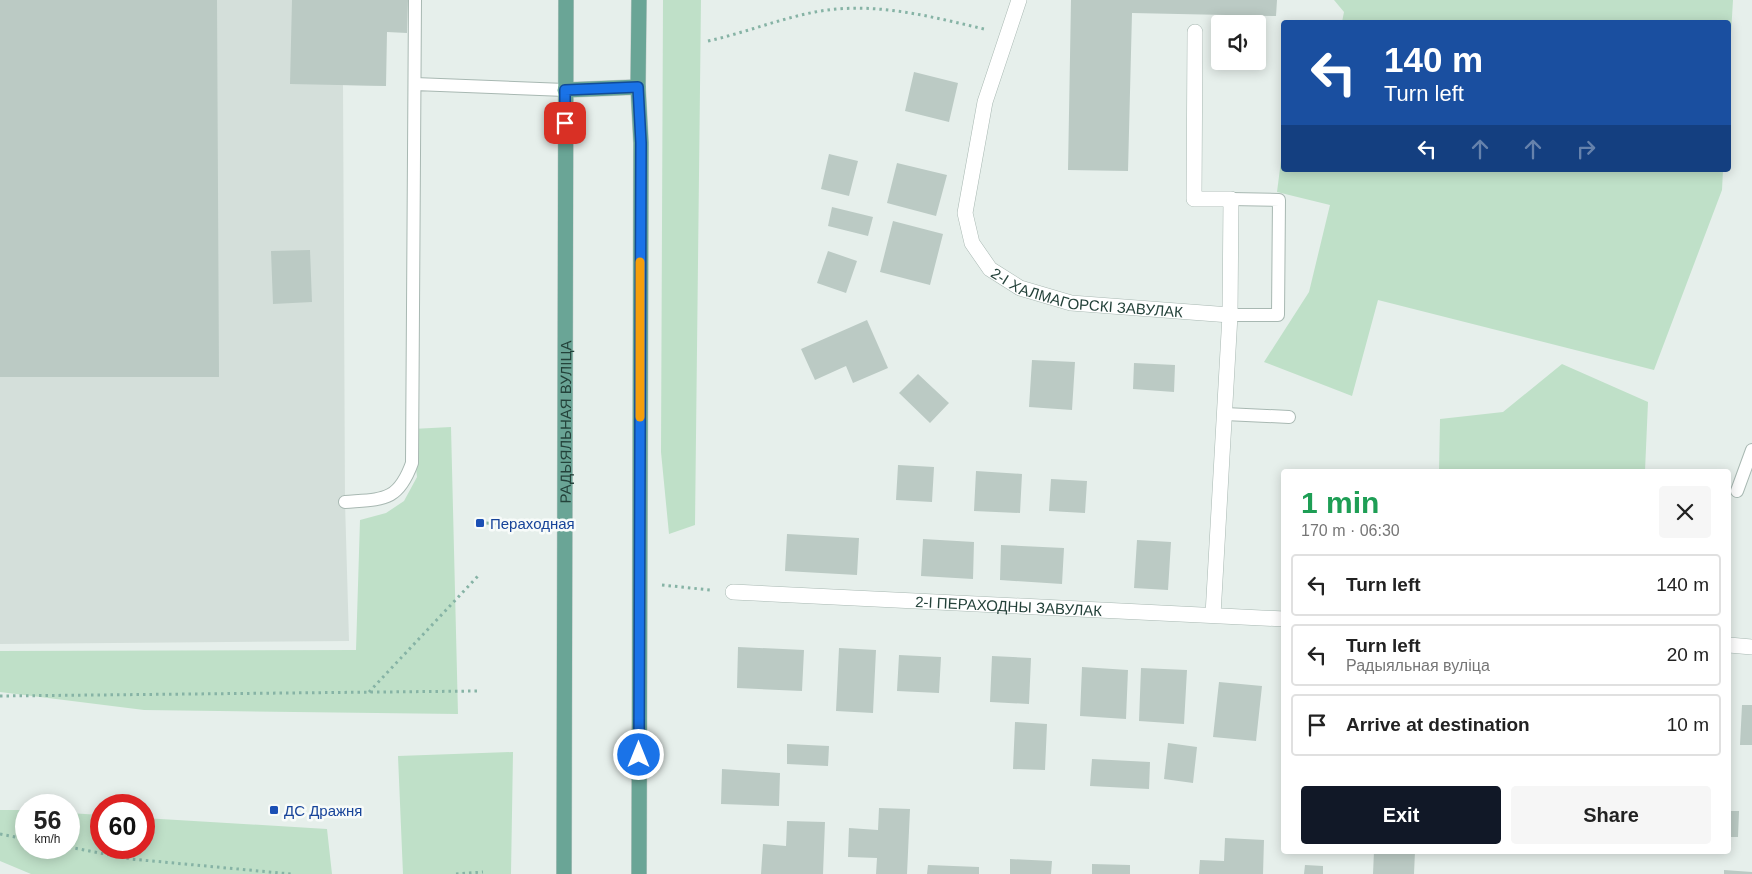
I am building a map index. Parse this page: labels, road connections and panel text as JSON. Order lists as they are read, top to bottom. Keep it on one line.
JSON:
{"streets":{"main road":["РАДЫЯЛЬНАЯ ВУЛІЦА"],"street":["2-І ХАЛМАГОРСКІ ЗАВУЛАК","2-І ПЕРАХОДНЫ ЗАВУЛАК"]},"places":{"transit":["Пераходная","ДС Дражня"]},"page":{"turn":["140 m","Turn left"],"heading":["1 min","170 m · 06:30"],"list":[{"name":"Turn left","value":"140 m"},{"name":"Turn left","note":"Радыяльная вуліца","value":"20 m"},{"name":"Arrive at destination","value":"10 m"}],"buttons":["Exit","Share"],"speed":"56 km/h","limit":"60"}}
